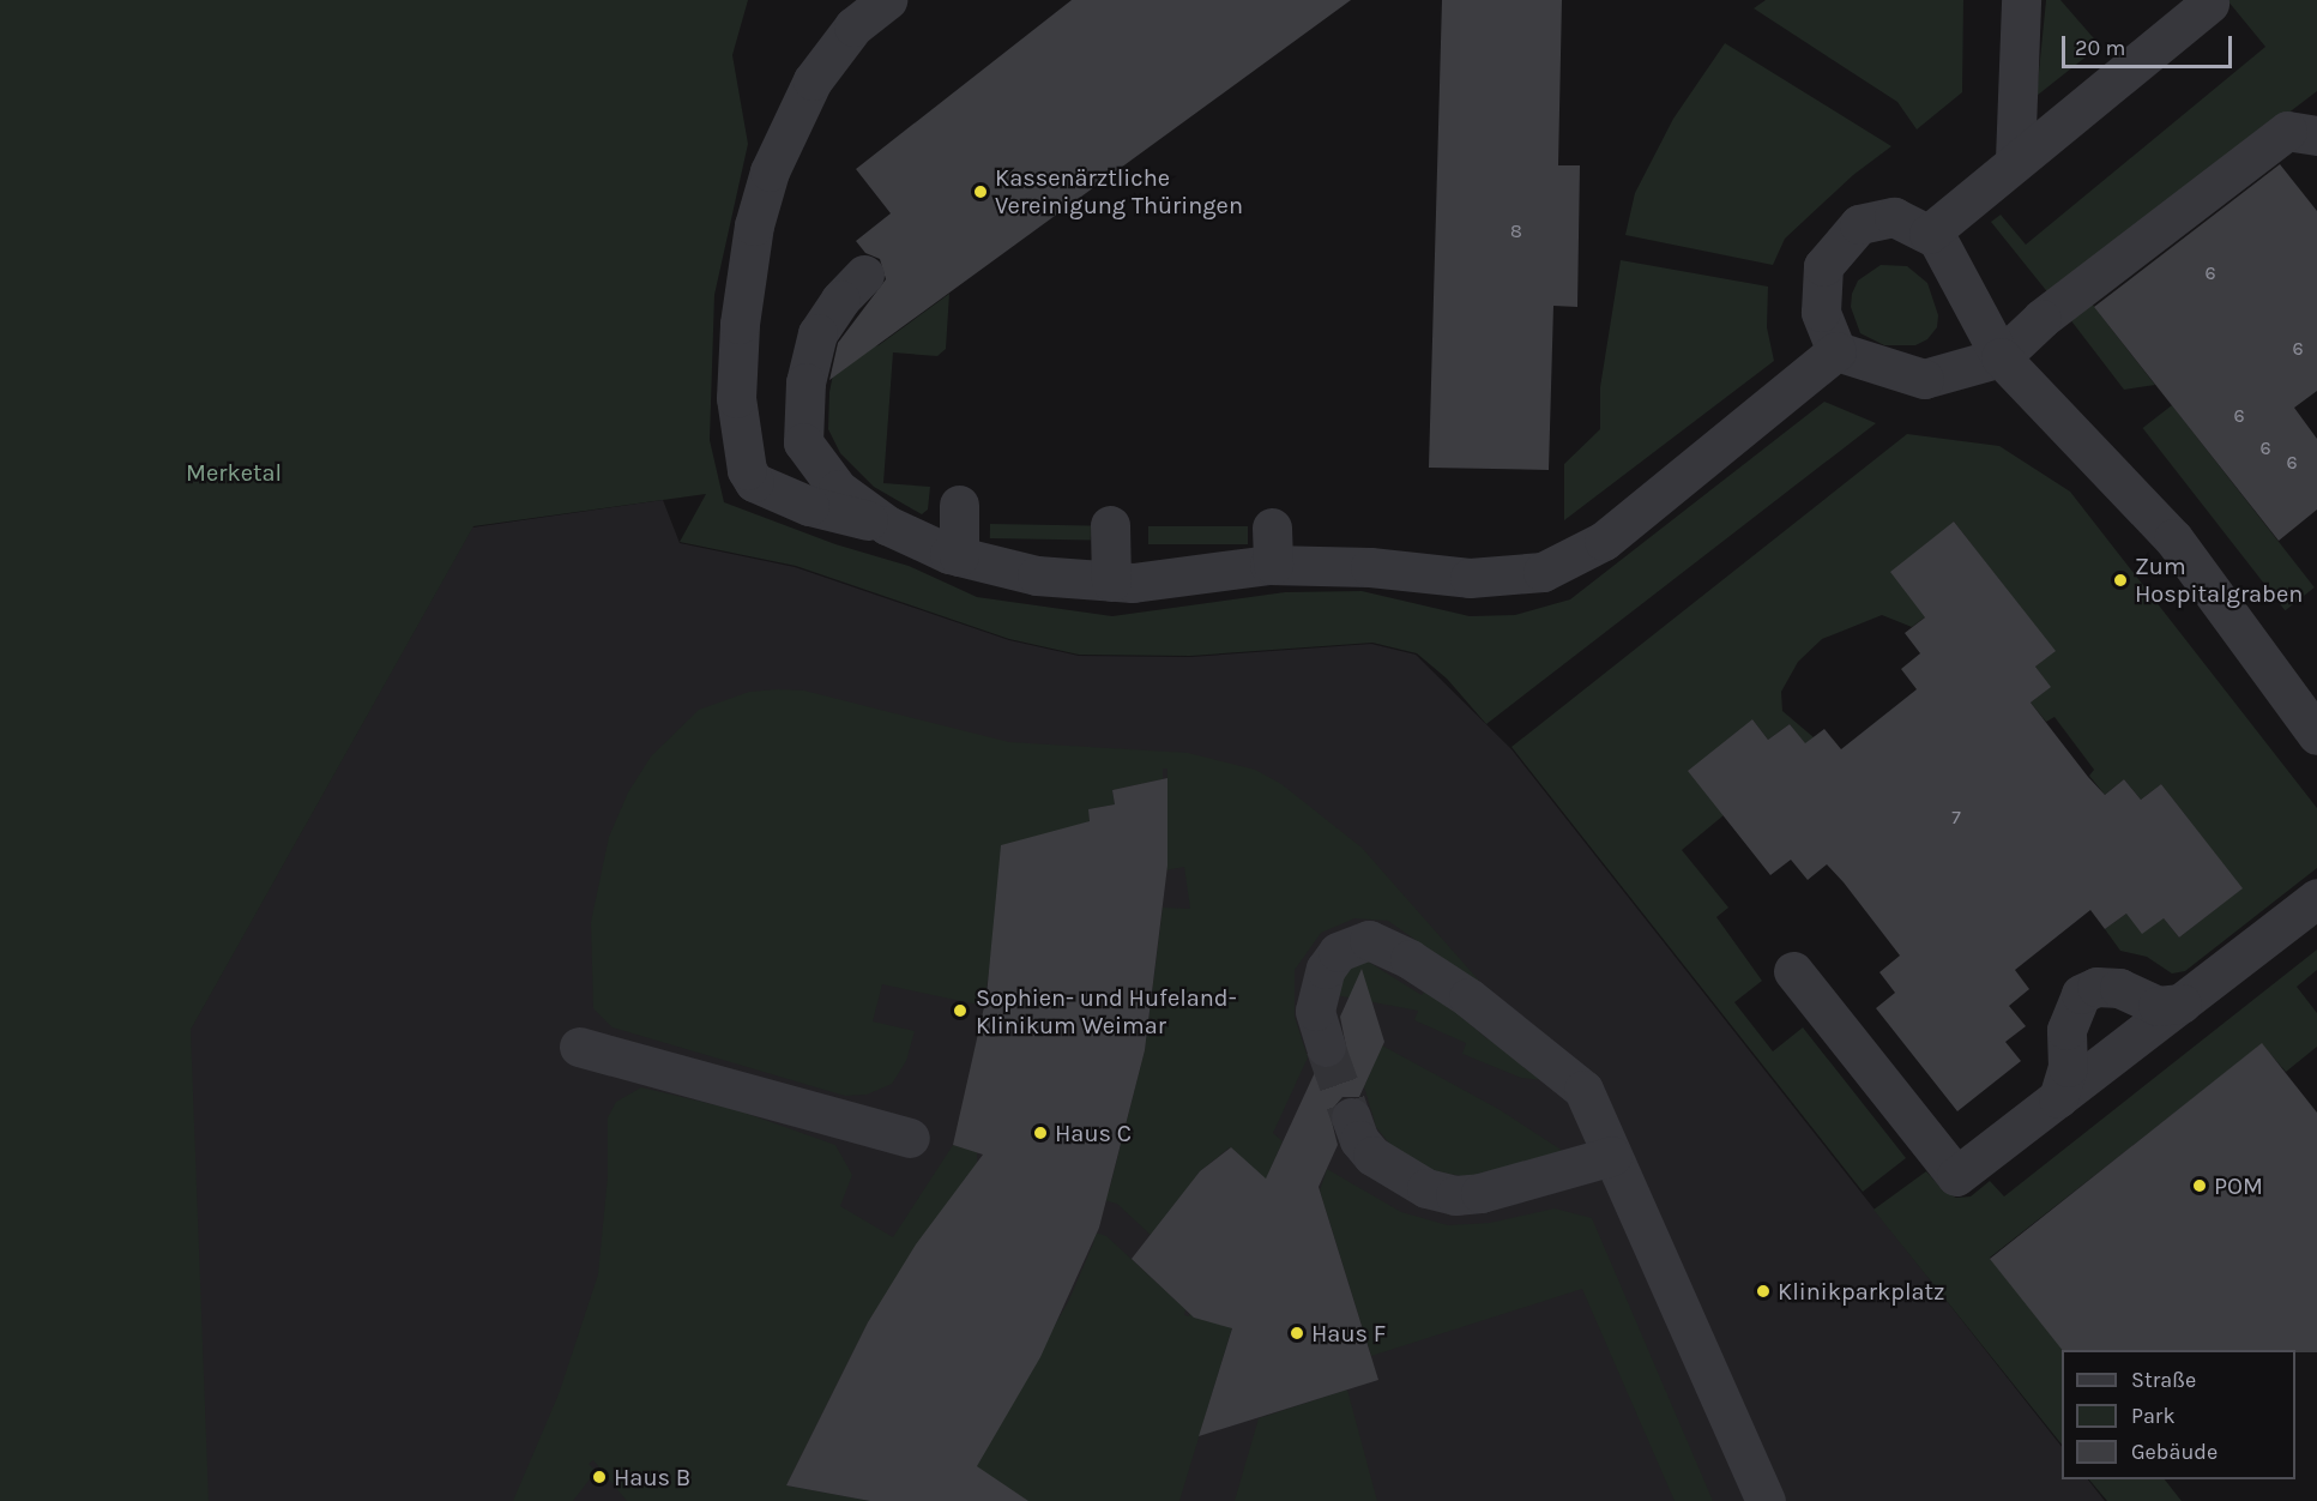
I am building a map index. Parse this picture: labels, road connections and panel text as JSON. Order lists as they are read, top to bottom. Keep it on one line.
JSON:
{"parks":["Merketal"],"places":["Kassenärztliche Vereinigung Thüringen","Zum Hospitalgraben","Sophien- und Hufeland- Klinikum Weimar","Haus C","POM","Klinikparkplatz","Haus F","Haus B"],"house_numbers":["8","6","6","6","6","6","7"],"legend":["Straße","Park","Gebäude"],"scale_bar":"20 m"}
